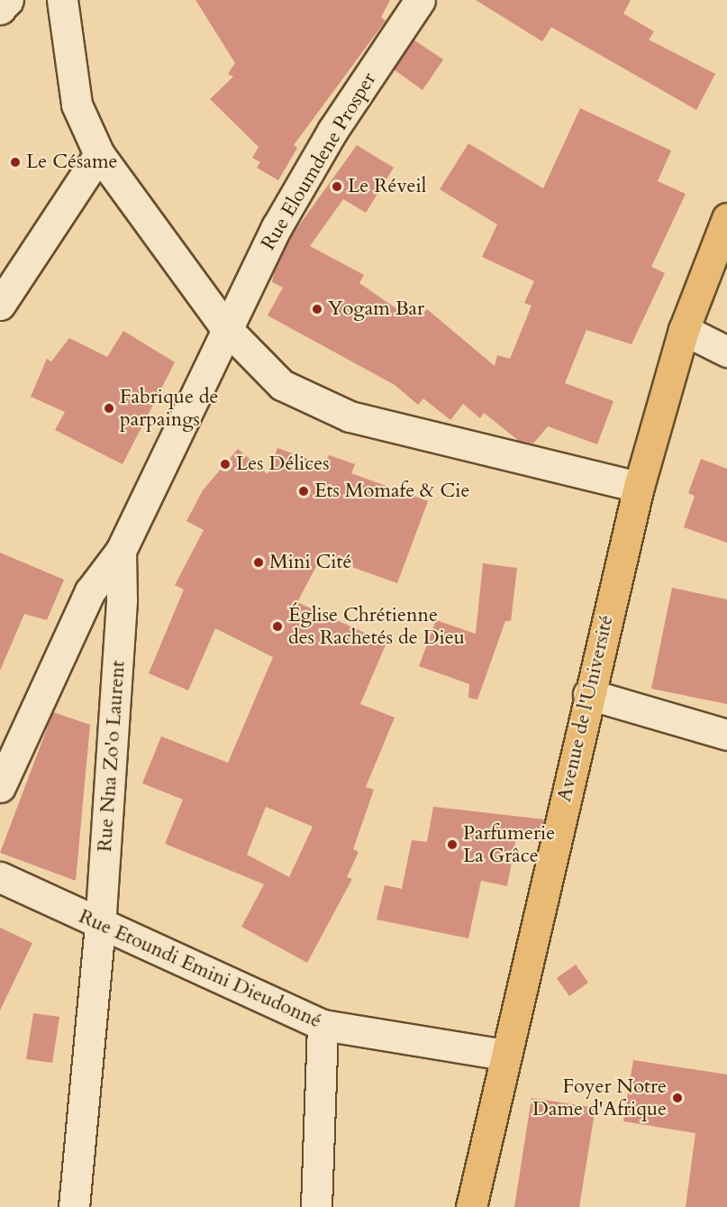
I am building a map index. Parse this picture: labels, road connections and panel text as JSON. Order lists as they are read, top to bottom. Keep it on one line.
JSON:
{"streets":{"main road":["Avenue de l'Université"],"street":["Rue Eloumdene Prosper","Rue Nna Zo'o Laurent","Rue Etoundi Emini Dieudonné"]},"crossings":[["Rue Eloumdene Prosper","Rue Nna Zo'o Laurent"],["Avenue de l'Université","Rue Etoundi Emini Dieudonné"],["Rue Nna Zo'o Laurent","Rue Etoundi Emini Dieudonné"]],"places":["Le Césame","Le Réveil","Yogam Bar","Fabrique de parpaings","Les Délices","Ets Momafe & Cie","Mini Cité","Église Chrétienne des Rachetés de Dieu","Parfumerie La Grâce","Foyer Notre Dame d'Afrique"]}
